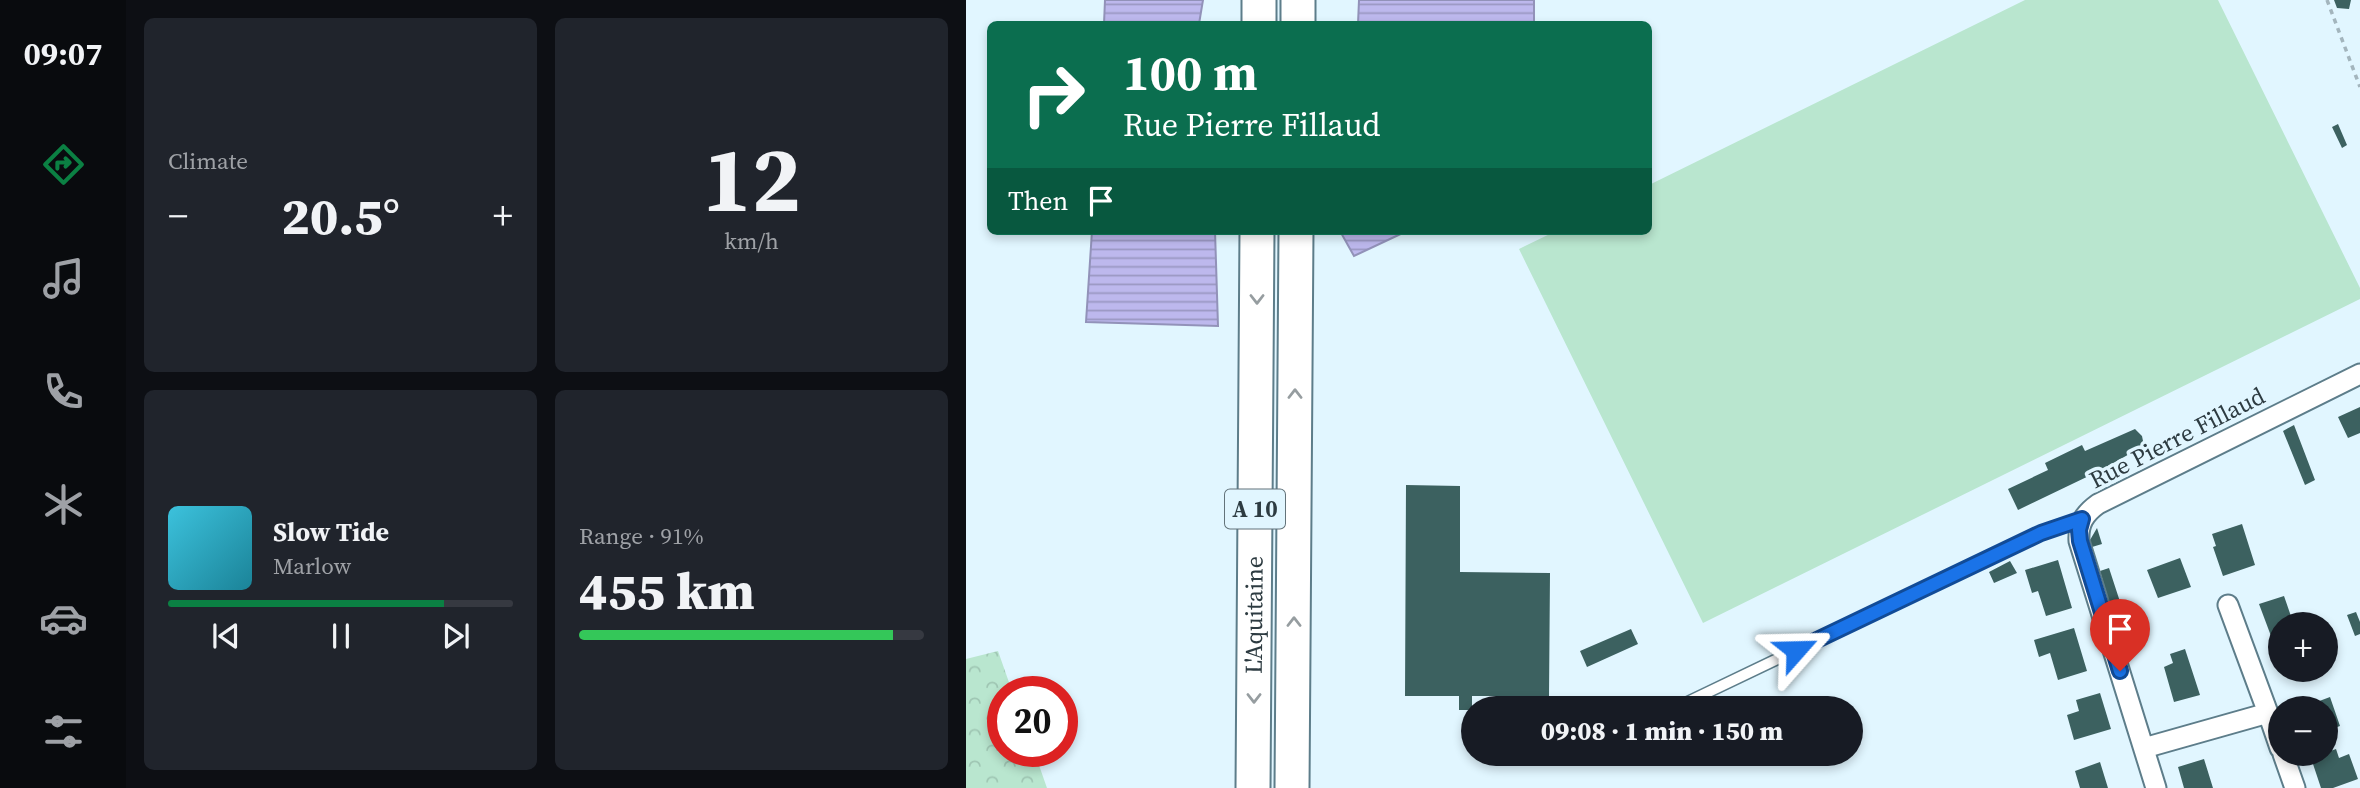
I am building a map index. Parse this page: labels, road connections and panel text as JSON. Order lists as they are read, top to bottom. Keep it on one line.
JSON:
{"streets":{"highway":["A 10","L'Aquitaine"],"street":["Rue Pierre Fillaud"]},"page":{"tabs":"09:07","tile":["Climate",["12","km/h"],["Range · 91%","455 km"]],"turn":["100 m","Rue Pierre Fillaud"],"then":"Then","heat":["−","20.5°","+"],"song":["Slow Tide","Marlow"],"map_buttons":["+","−"],"limit":"20","trip":"09:08 · 1 min · 150 m"}}
